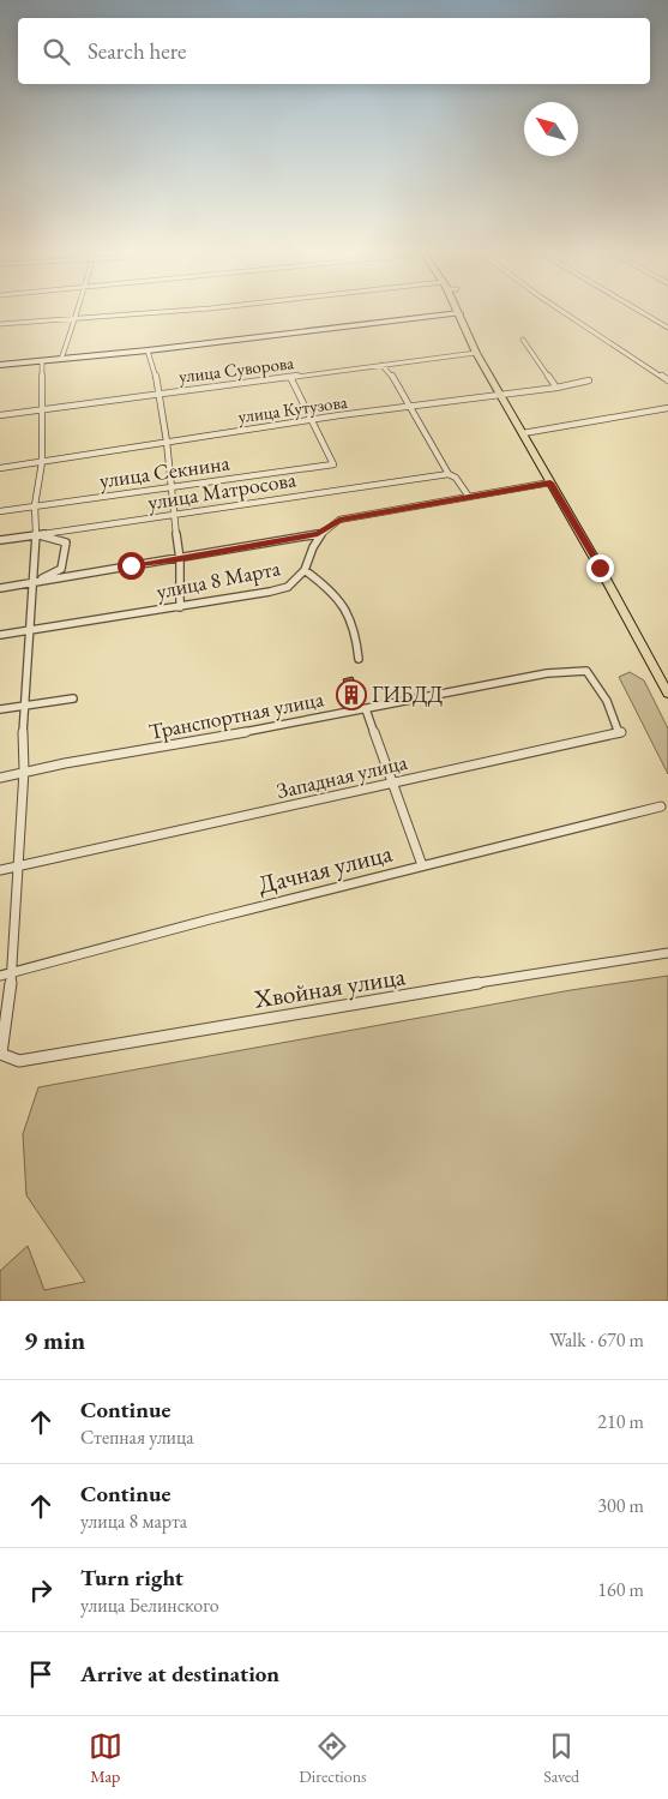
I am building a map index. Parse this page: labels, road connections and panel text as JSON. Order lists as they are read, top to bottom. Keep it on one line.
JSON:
{"streets":{"street":["улица Суворова","улица Кутузова","улица Секнина","улица Матросова","улица 8 Марта","Транспортная улица","Западная улица","Дачная улица","Хвойная улица"]},"crossings":[["улица Кутузова","улица Секнина"],["Транспортная улица","Западная улица"]],"places":{"building":["ГИБДД"]},"north":"top left","page":{"search":"Search here","heading":["9 min","Walk · 670 m"],"list":[["Continue","Степная улица","210 m"],["Continue","улица 8 марта","300 m"],["Turn right","улица Белинского","160 m"],"Arrive at destination"],"nav":["Map","Directions","Saved"]}}
